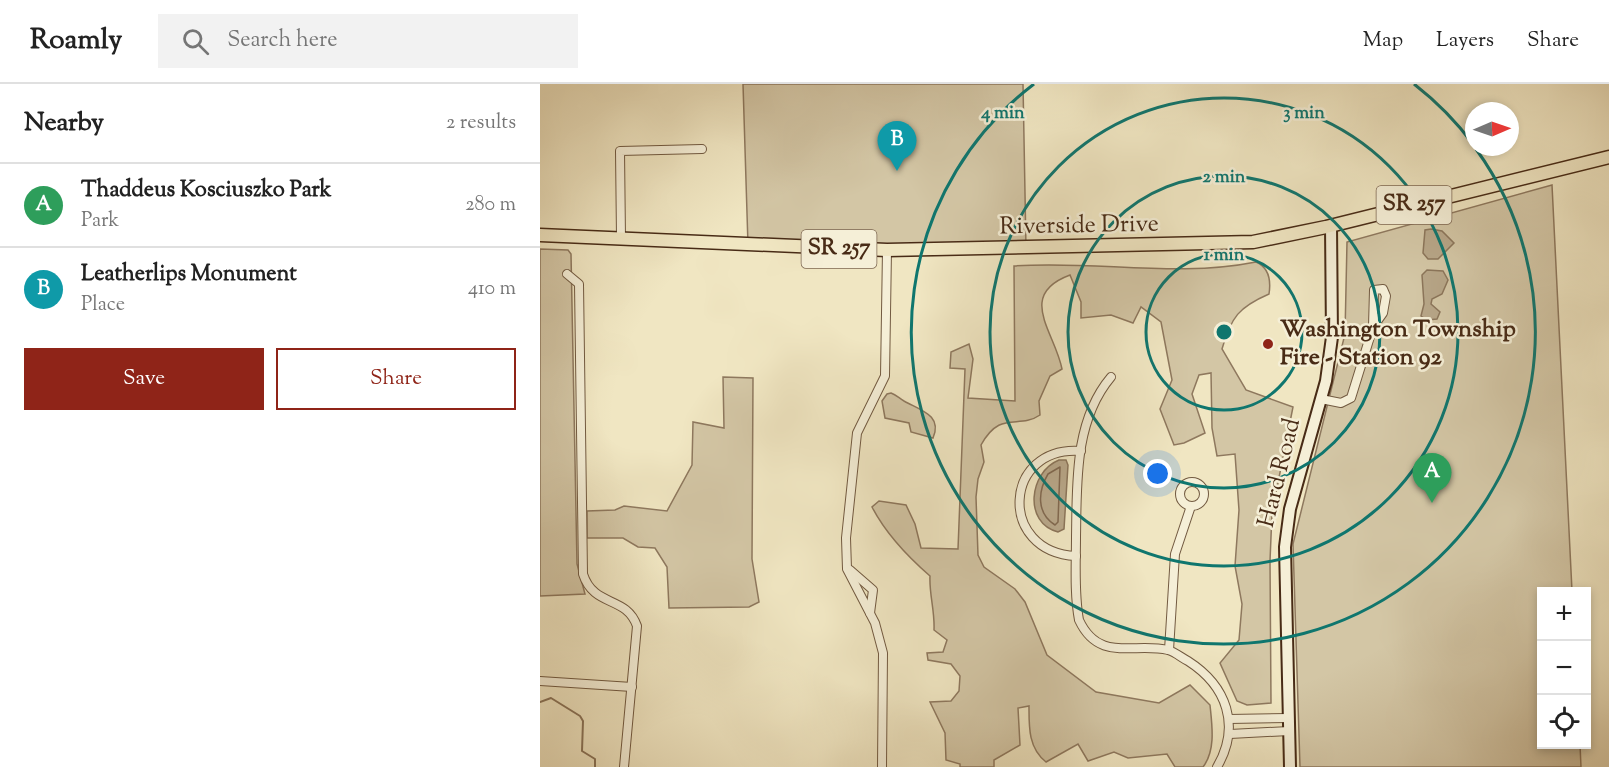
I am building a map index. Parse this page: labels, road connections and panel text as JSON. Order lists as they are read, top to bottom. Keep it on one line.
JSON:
{"streets":{"main road":["SR 257","Riverside Drive","Hard Road"]},"crossings":[["Riverside Drive","Hard Road"]],"places":["Washington Township Fire - Station 92"],"north":"right","page":{"header":"Roamly","search":"Search here","nav":["Map","Layers","Share"],"heading":["Nearby","2 results"],"pins":["B","A"],"list":[{"mark":"A","name":"Thaddeus Kosciuszko Park","note":"Park","value":"280 m"},{"mark":"B","name":"Leatherlips Monument","note":"Place","value":"410 m"}],"buttons":["Save","Share"],"map_buttons":["+","−"]},"rings":["4 min","3 min","2 min","1 min"]}
